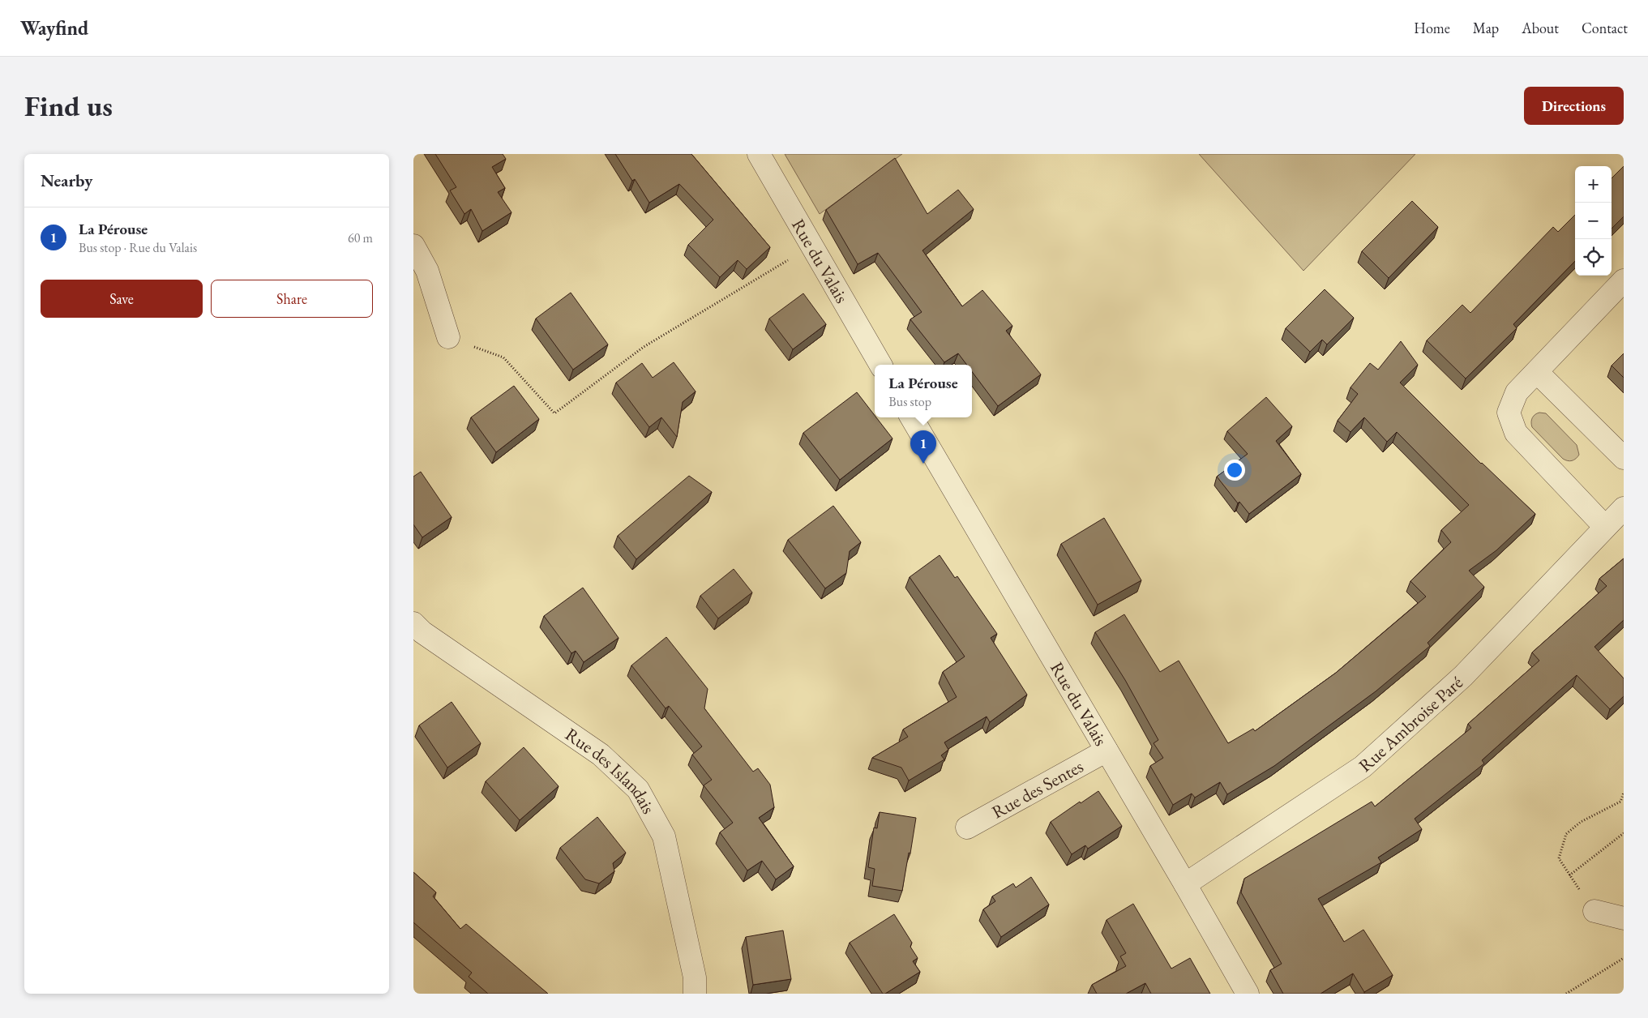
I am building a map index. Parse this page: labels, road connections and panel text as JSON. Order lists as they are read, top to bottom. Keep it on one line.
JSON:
{"streets":{"street":["Rue du Valais","Rue Ambroise Paré","Rue des Islandais","Rue des Sentes"]},"crossings":[["Rue du Valais","Rue Ambroise Paré"],["Rue du Valais","Rue des Sentes"]],"page":{"header":"Wayfind","nav":["Home","Map","About","Contact"],"buttons":["Directions",["Save","Share"]],"title":"Find us","heading":"Nearby","map_buttons":["+","−"],"list":[{"mark":"1","name":"La Pérouse","note":"Bus stop · Rue du Valais","value":"60 m"}],"popup":["La Pérouse","Bus stop"],"pins":"1"}}
